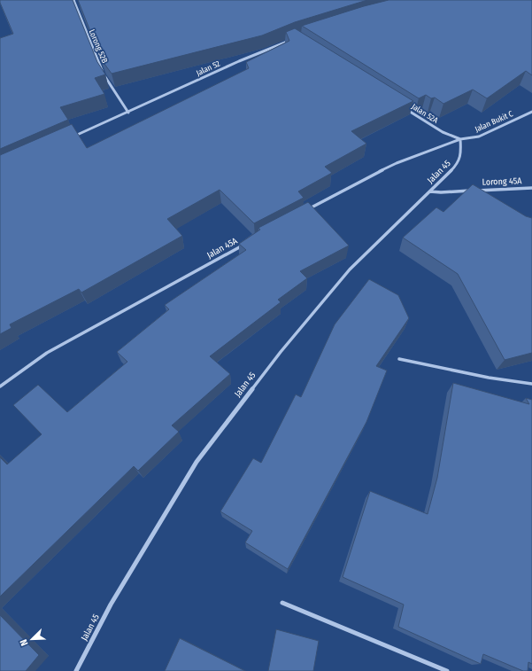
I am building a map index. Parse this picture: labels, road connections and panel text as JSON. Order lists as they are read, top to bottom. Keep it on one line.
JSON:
{"streets":{"street":["Lorong 52B","Jalan 52","Jalan 52A","Jalan Bukit C","Jalan 45","Lorong 45A","Jalan 45A"]},"crossings":[["Lorong 52B","Jalan 52"],["Jalan 52A","Jalan Bukit C"],["Jalan 52A","Jalan 45"],["Jalan Bukit C","Jalan 45"],["Jalan 45","Lorong 45A"]],"north":"bottom left"}
